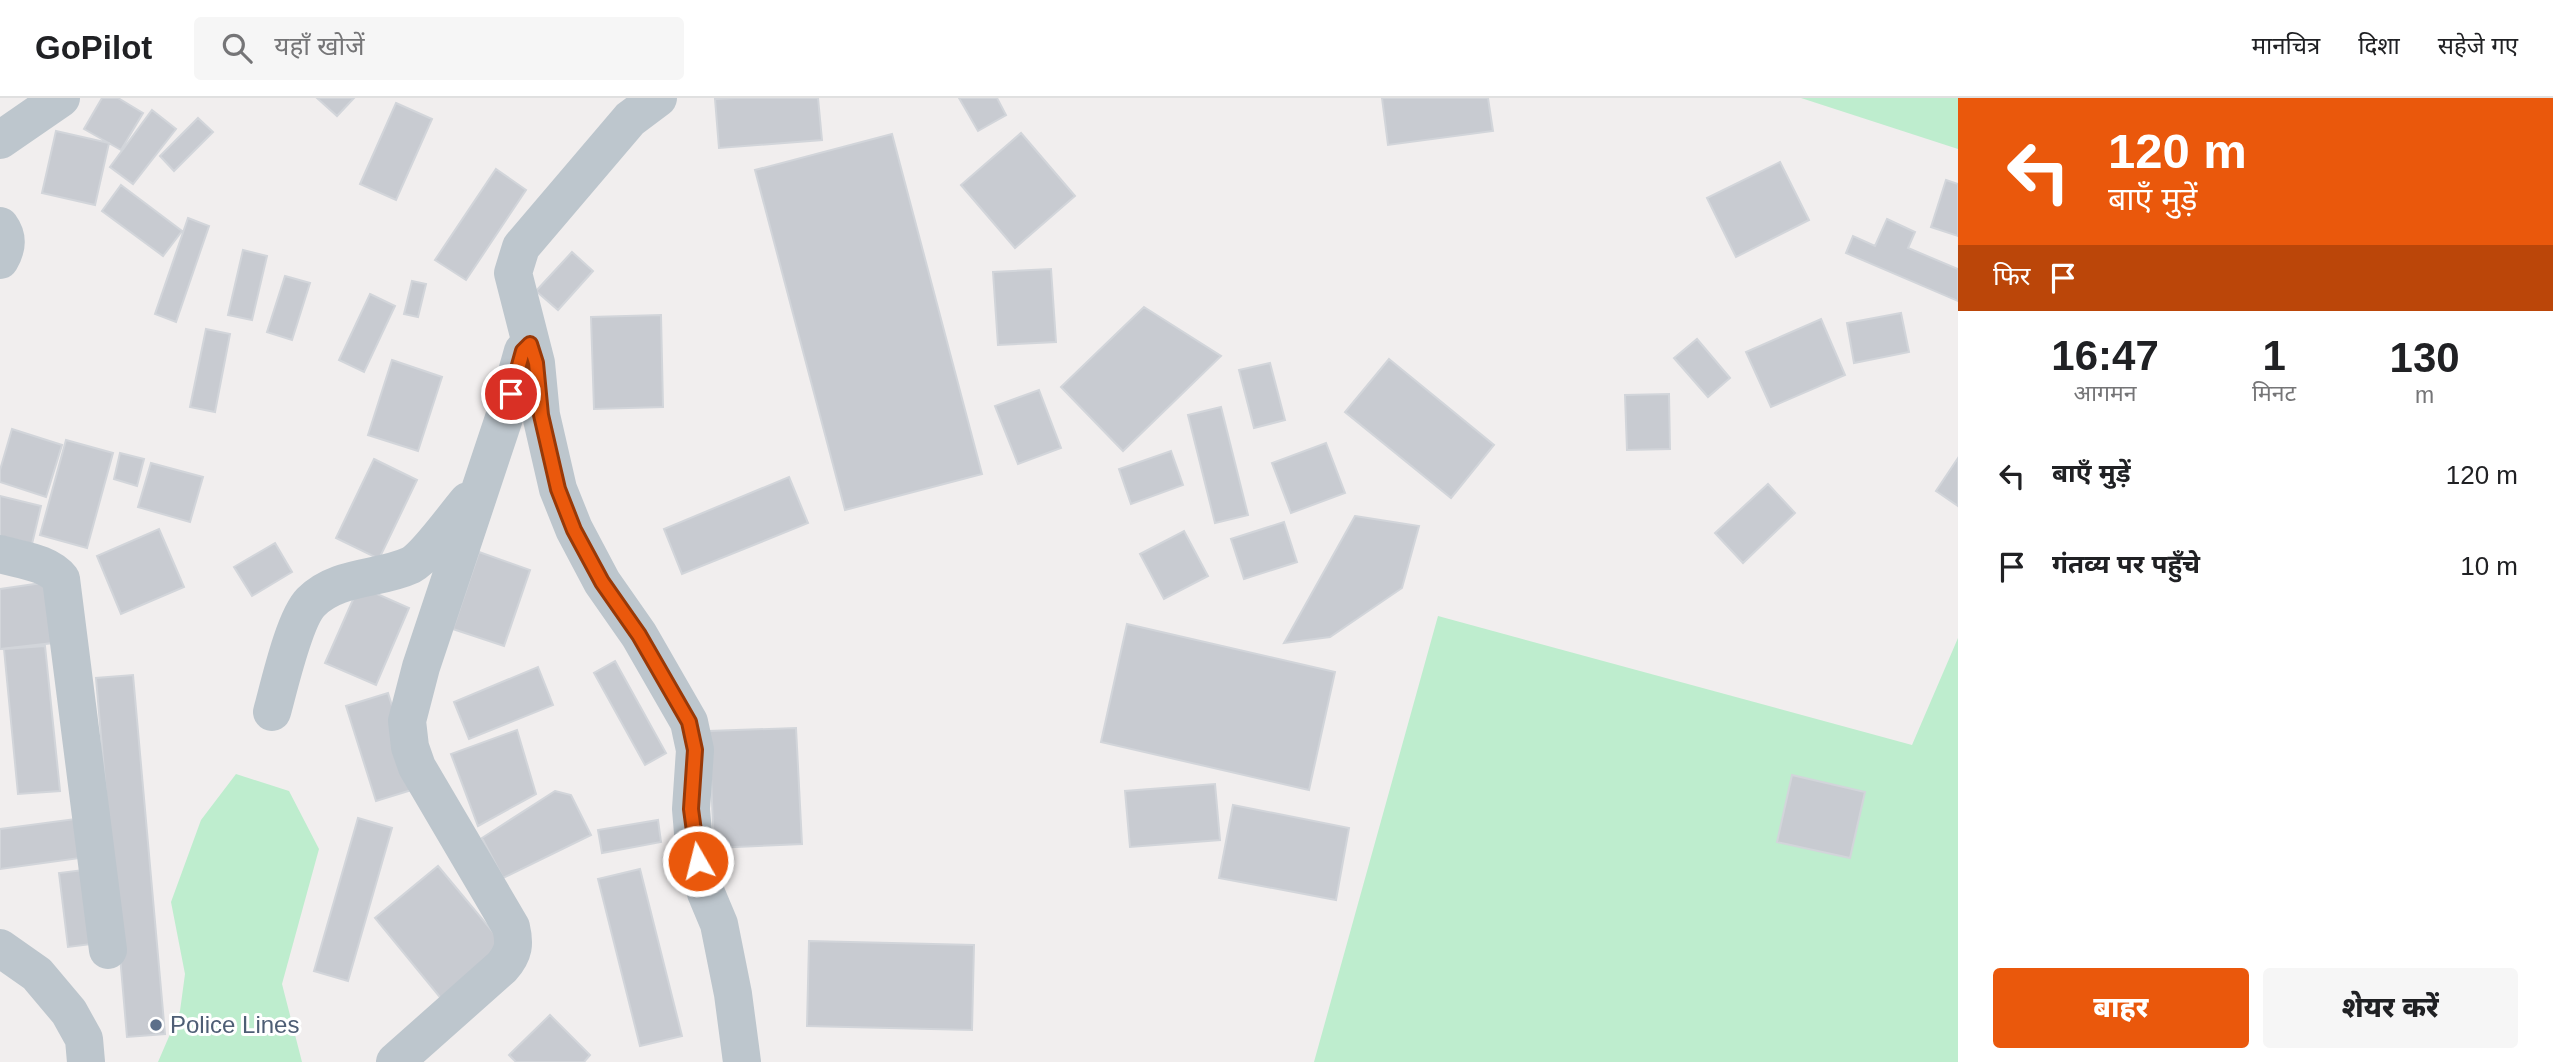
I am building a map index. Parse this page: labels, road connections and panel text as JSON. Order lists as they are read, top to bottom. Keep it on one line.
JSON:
{"places":["Police Lines"],"page":{"header":"GoPilot","search":"यहाँ खोजें","nav":["मानचित्र","दिशा","सहेजे गए"],"turn":["120 m","बाएँ मुड़ें"],"then":"फिर","eta":["16:47","आगमन","1","मिनट","130","m"],"list":[{"name":"बाएँ मुड़ें","value":"120 m"},{"name":"गंतव्य पर पहुँचे","value":"10 m"}],"buttons":["बाहर","शेयर करें"]}}
